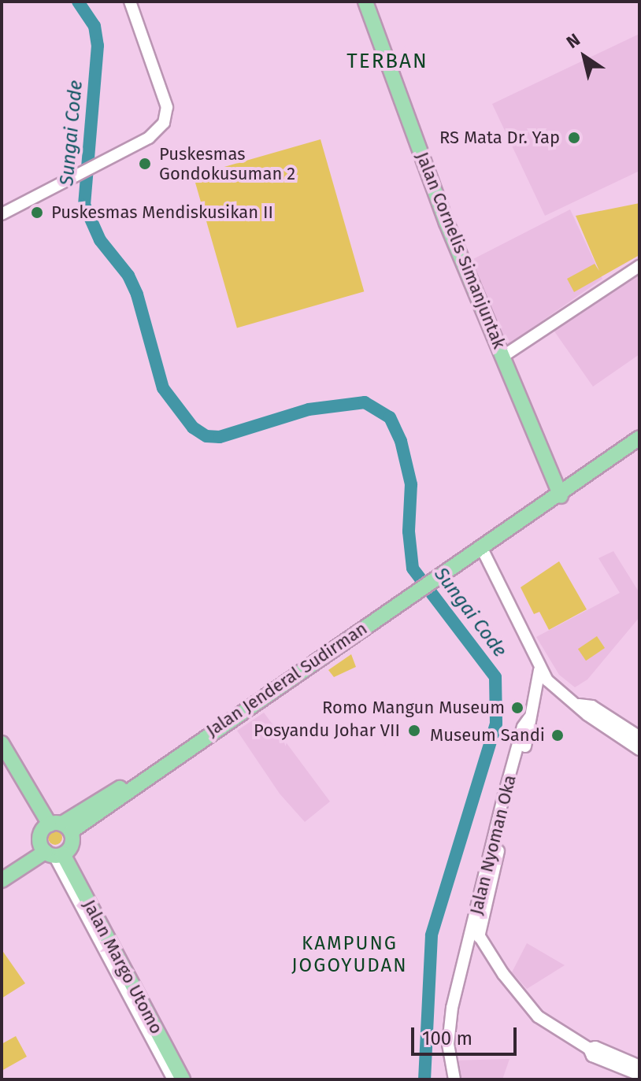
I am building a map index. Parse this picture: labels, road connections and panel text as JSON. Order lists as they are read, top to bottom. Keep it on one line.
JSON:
{"streets":{"main road":["Jalan Cornelis Simanjuntak","Jalan Jenderal Sudirman","Jalan Margo Utomo"],"street":["Jalan Nyoman Oka"]},"crossings":[["Jalan Cornelis Simanjuntak","Jalan Jenderal Sudirman"]],"districts":["TERBAN","KAMPUNG JOGOYUDAN"],"water":["Sungai Code"],"places":["RS Mata Dr. Yap","Puskesmas Gondokusuman 2","Puskesmas Mendiskusikan II","Romo Mangun Museum","Posyandu Johar VII","Museum Sandi"],"scale_bar":"100 m","north":"top left"}
